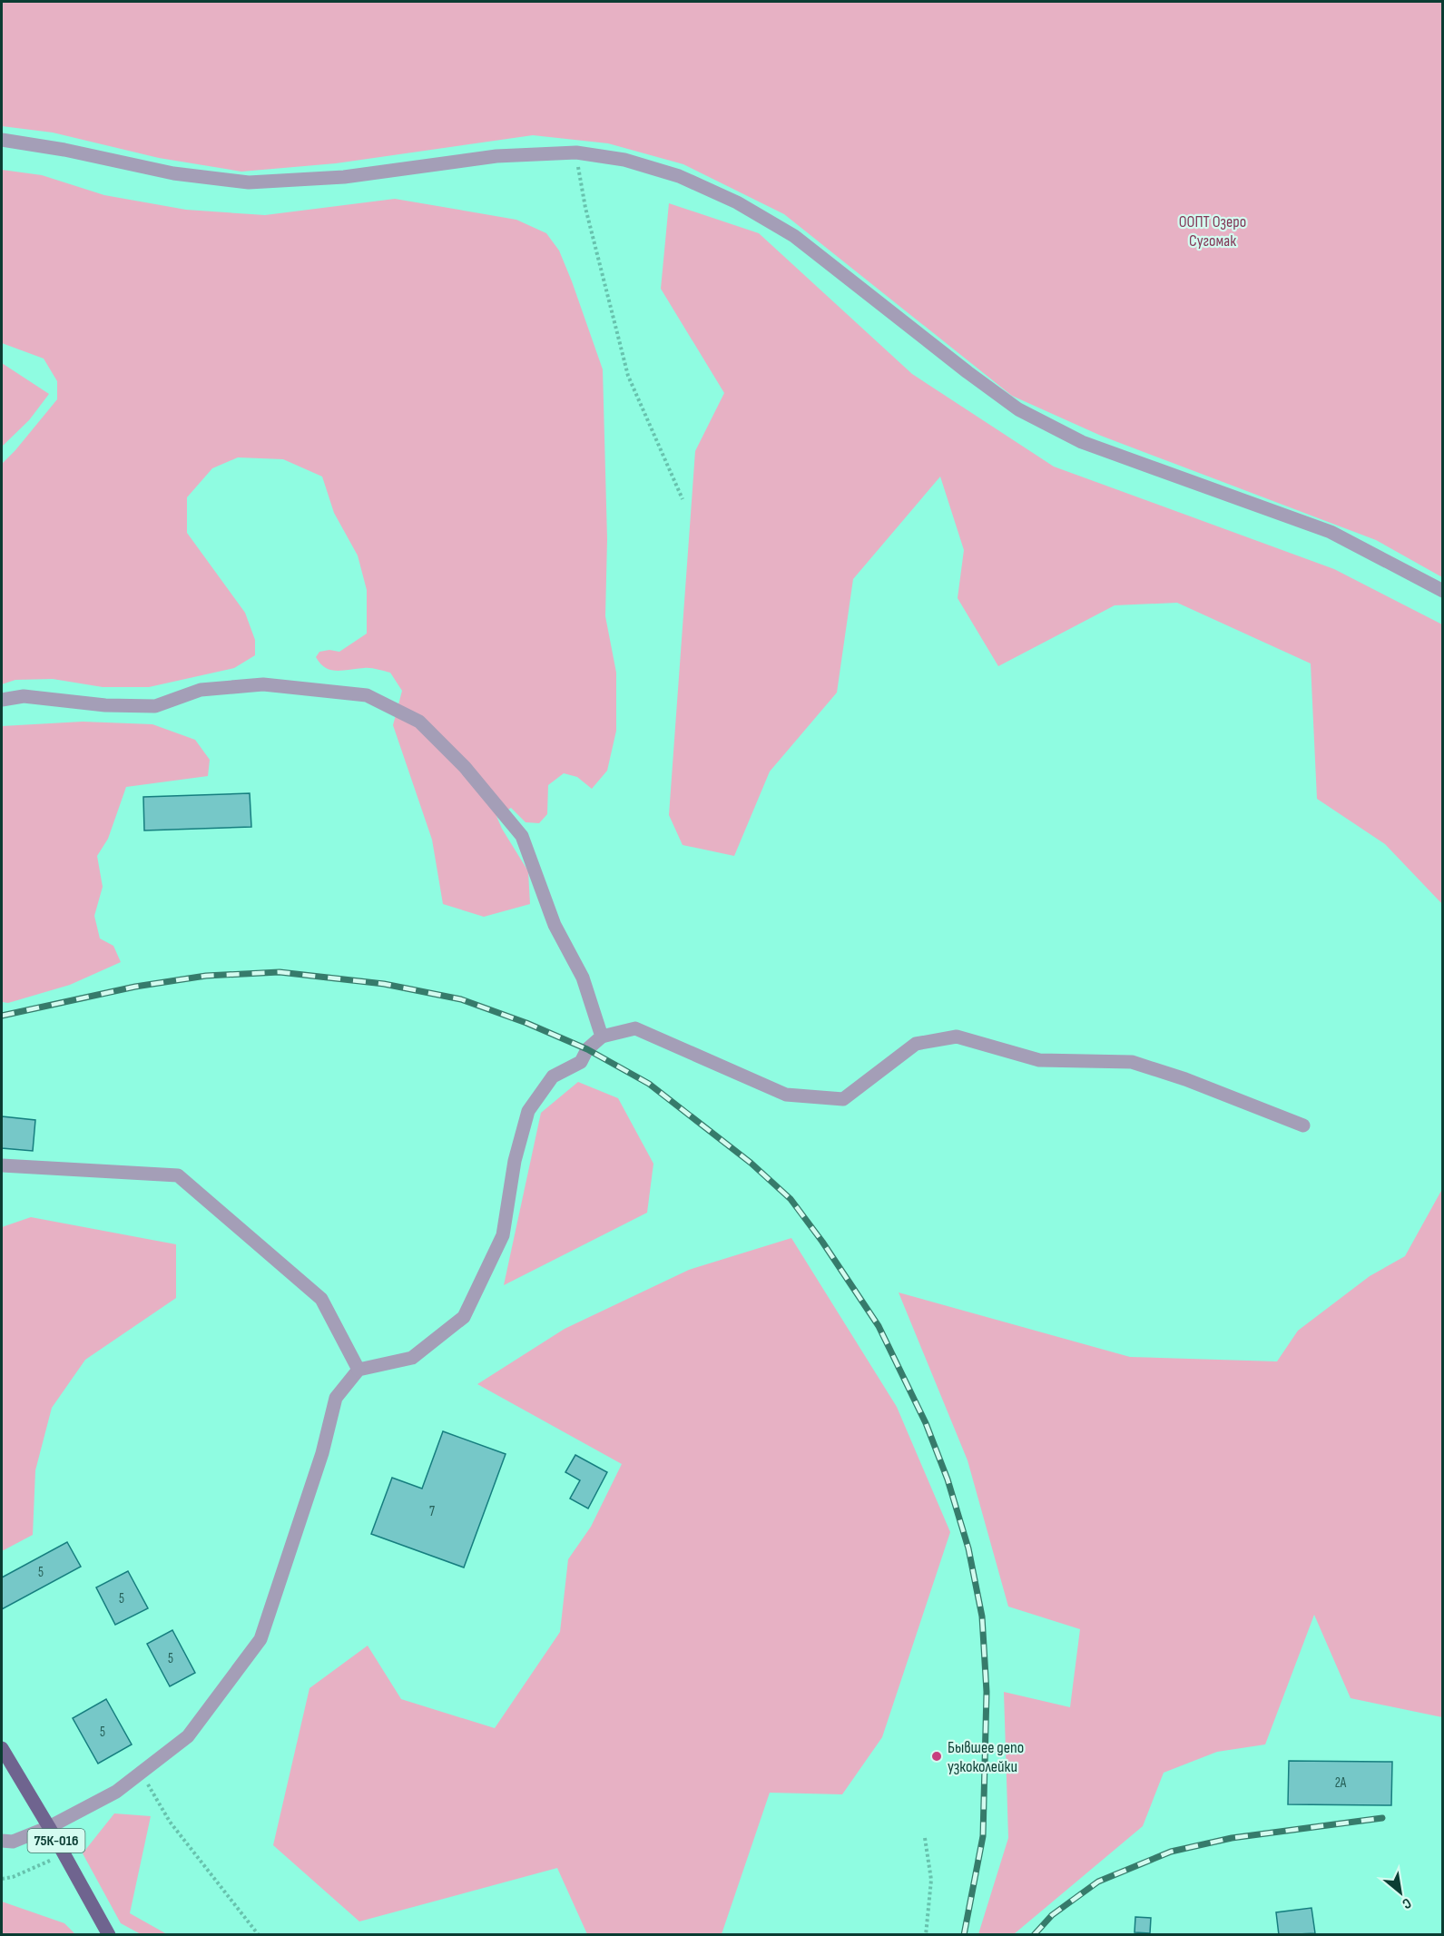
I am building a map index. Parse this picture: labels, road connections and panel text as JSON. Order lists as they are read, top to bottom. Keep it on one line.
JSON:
{"streets":{"main road":["75К-016"]},"parks":["ООПТ Озеро Сугомак"],"places":["Бывшее депо узкоколейки"],"house_numbers":["7","5","5","5","5","2А"],"north":"bottom right"}
